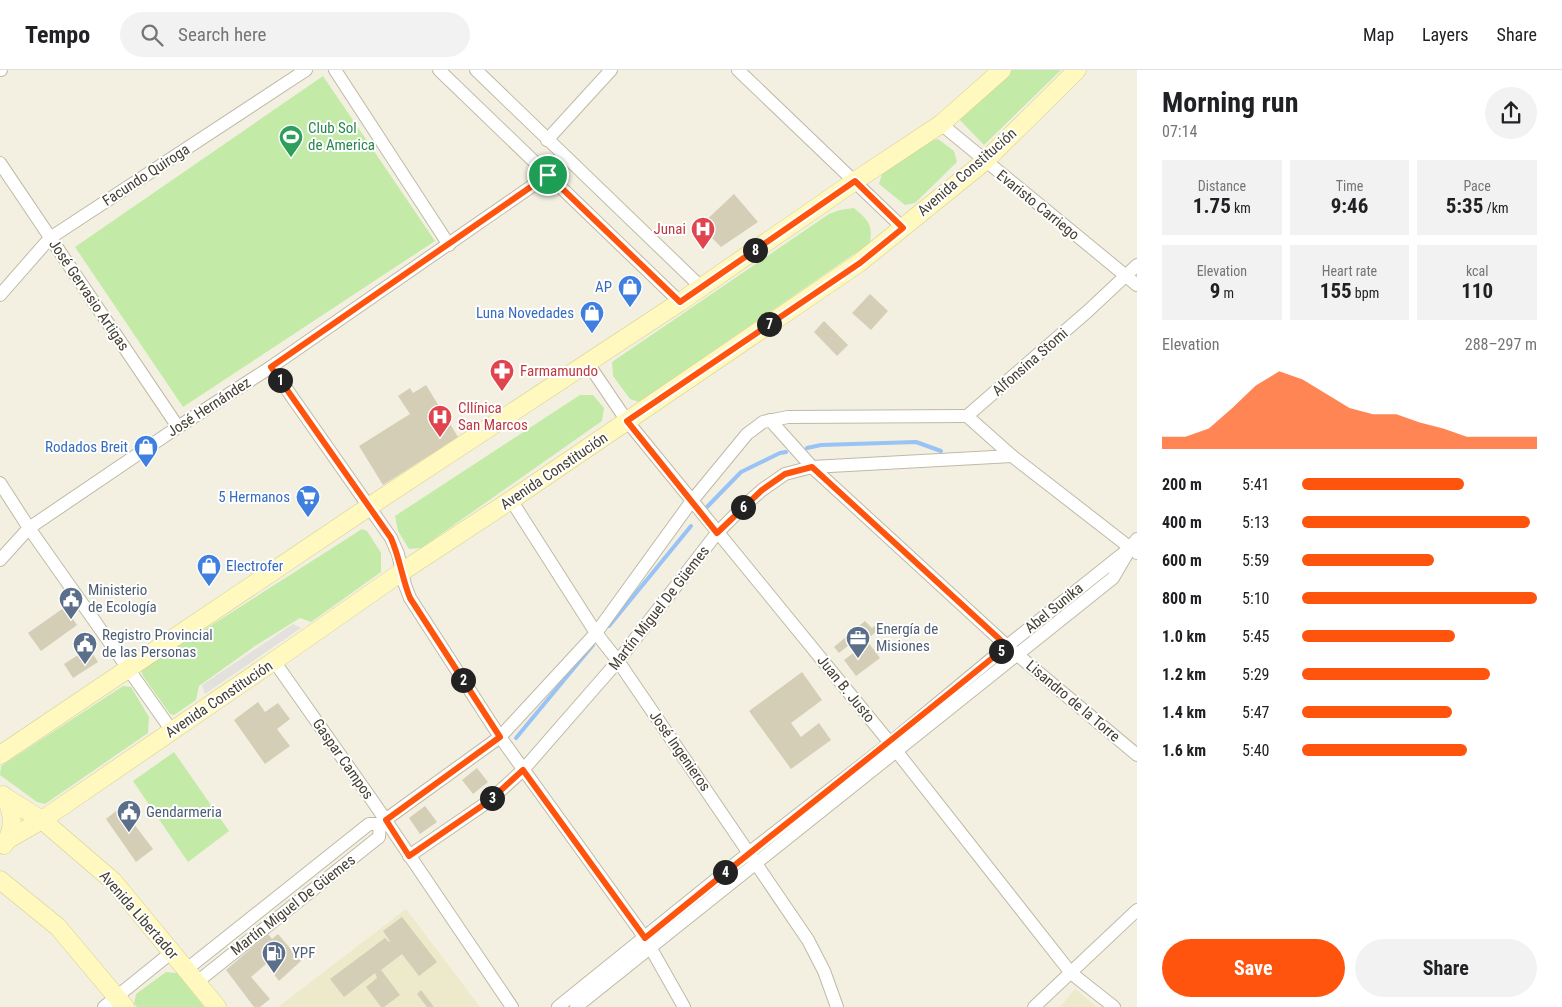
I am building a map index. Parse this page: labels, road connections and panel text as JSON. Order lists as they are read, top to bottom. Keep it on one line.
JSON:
{"streets":{"main road":["Avenida Constitución","Avenida Libertador"],"street":["Facundo Quiroga","Evaristo Carriego","José Gervasio Artigas","Alfonsina Stomi","José Hernández","Martín Miguel De Güemes","Abel Sunika","Juan B. Justo","Lisandro de la Torre","José Ingenieros","Gaspar Campos"]},"crossings":[["Avenida Constitución","Evaristo Carriego"],["Avenida Constitución","Juan B. Justo"],["Avenida Constitución","José Ingenieros"],["Avenida Constitución","Gaspar Campos"],["Avenida Constitución","Avenida Libertador"],["Facundo Quiroga","José Gervasio Artigas"],["Evaristo Carriego","Alfonsina Stomi"],["José Gervasio Artigas","José Hernández"],["Alfonsina Stomi","Martín Miguel De Güemes"],["Martín Miguel De Güemes","Juan B. Justo"],["Martín Miguel De Güemes","Lisandro de la Torre"],["Martín Miguel De Güemes","José Ingenieros"],["Martín Miguel De Güemes","Gaspar Campos"],["Martín Miguel De Güemes","Avenida Libertador"],["Abel Sunika","Juan B. Justo"],["Abel Sunika","Lisandro de la Torre"],["Abel Sunika","José Ingenieros"]],"places":{"sports":["Club Sol de America"],"hospital":["Junai","Cllínica San Marcos"],"shop":["AP","Luna Novedades","Rodados Breit","Electrofer"],"pharmacy":["Farmamundo"],"supermarket":["5 Hermanos"],"public building":["Ministerio de Ecología","Registro Provincial de las Personas","Gendarmeria"],"office":["Energía de Misiones"],"fuel station":["YPF"]},"page":{"header":"Tempo","search":"Search here","nav":["Map","Layers","Share"],"heading":["Morning run","07:14"],"stats":[["Distance","1.75 km"],["Time","9:46"],["Pace","5:35 /km"],["Elevation","9 m"],["Heart rate","155 bpm"],["kcal","110"]],"pins":["8","7","1","6","5","2","3","4"],"chart":["Elevation","288–297 m"],"list":[{"name":"200 m","note":"5:41"},{"name":"400 m","note":"5:13"},{"name":"600 m","note":"5:59"},{"name":"800 m","note":"5:10"},{"name":"1.0 km","note":"5:45"},{"name":"1.2 km","note":"5:29"},{"name":"1.4 km","note":"5:47"},{"name":"1.6 km","note":"5:40"}],"buttons":["Save","Share"]}}
